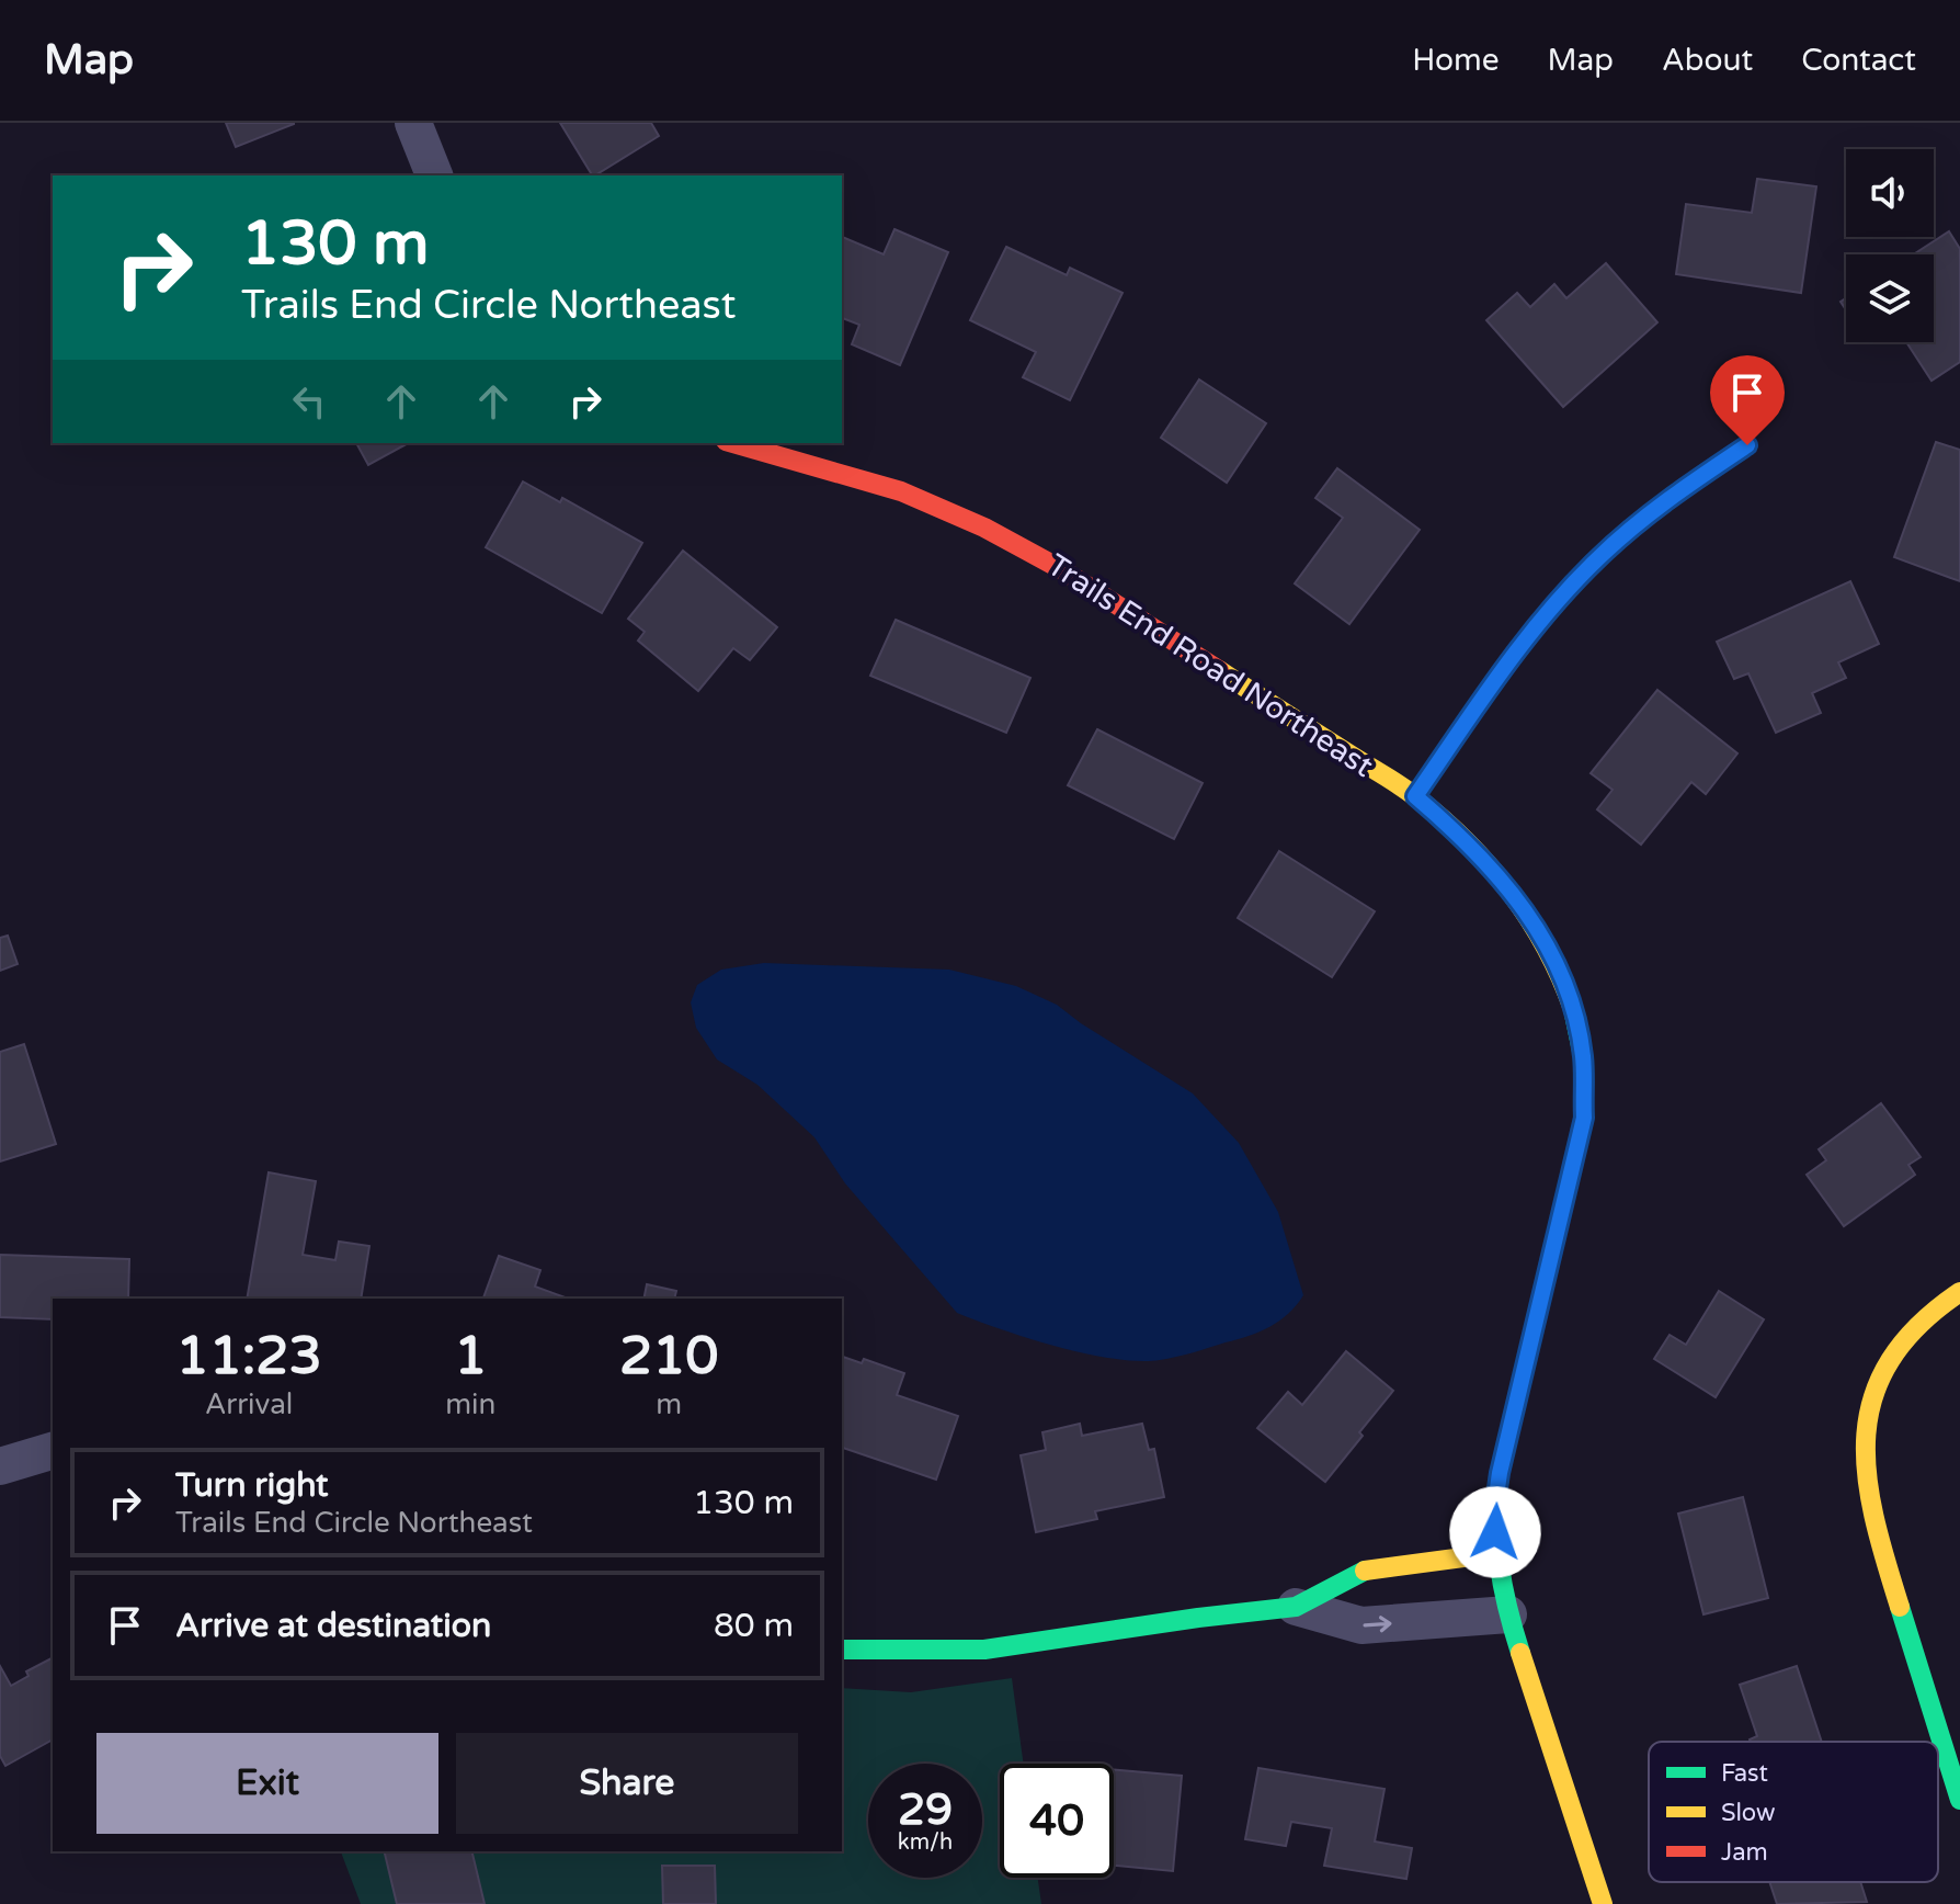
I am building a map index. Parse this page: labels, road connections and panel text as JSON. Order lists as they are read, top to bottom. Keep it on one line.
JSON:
{"streets":{"street":["Trails End Road Northeast"]},"legend":["Fast","Slow","Jam"],"page":{"header":"Map","nav":["Home","Map","About","Contact"],"turn":["130 m","Trails End Circle Northeast"],"eta":["11:23","Arrival","1","min","210","m"],"list":[{"name":"Turn right","note":"Trails End Circle Northeast","value":"130 m"},{"name":"Arrive at destination","value":"80 m"}],"buttons":["Exit","Share"],"speed":"29 km/h","limit":"40"}}
